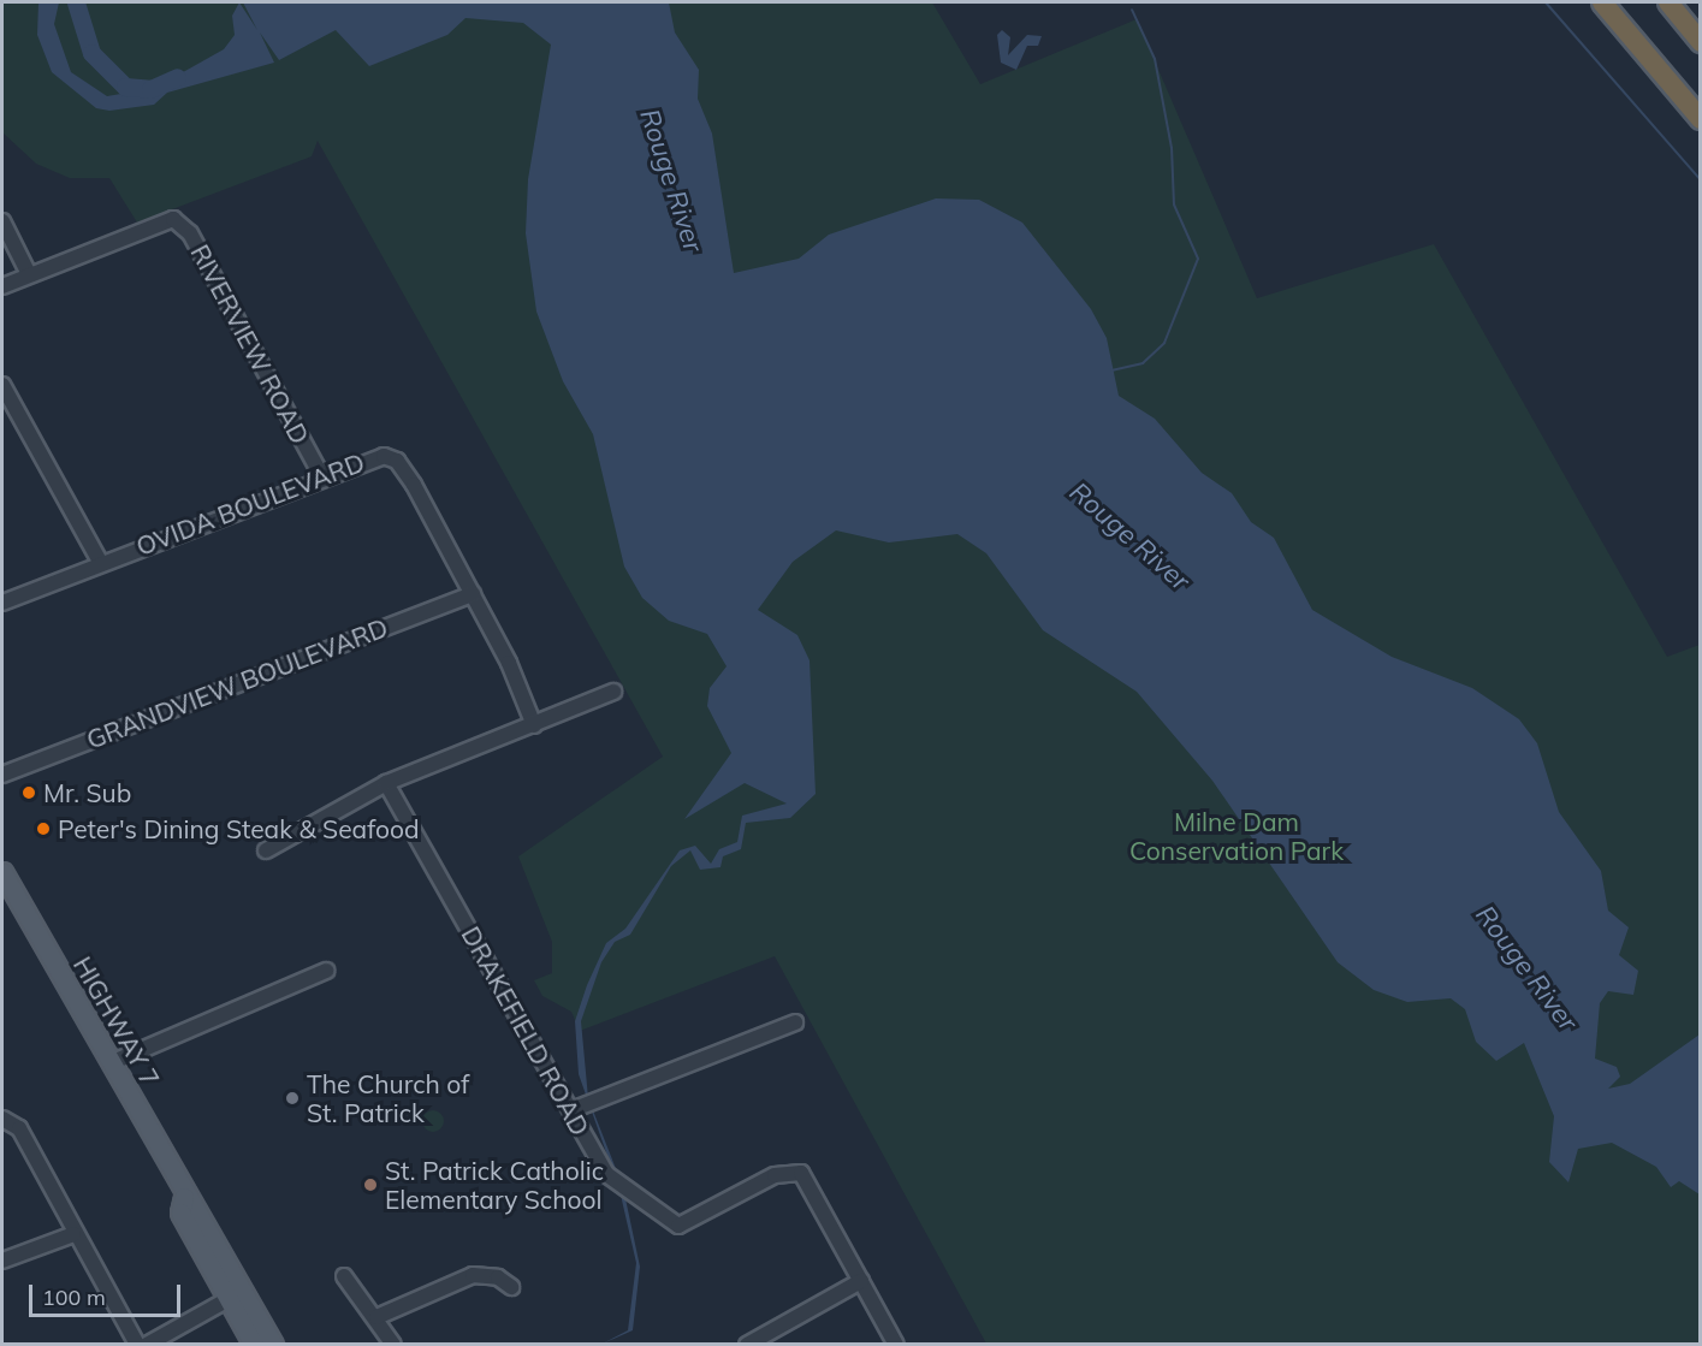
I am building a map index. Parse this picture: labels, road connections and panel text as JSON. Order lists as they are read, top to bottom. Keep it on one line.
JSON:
{"streets":{"main road":["HIGHWAY 7"],"street":["RIVERVIEW ROAD","OVIDA BOULEVARD","GRANDVIEW BOULEVARD","DRAKEFIELD ROAD"]},"crossings":[["RIVERVIEW ROAD","OVIDA BOULEVARD"],["OVIDA BOULEVARD","GRANDVIEW BOULEVARD"]],"water":["Rouge River"],"parks":["Milne Dam Conservation Park"],"places":["Mr. Sub","Peter's Dining Steak & Seafood","The Church of St. Patrick","St. Patrick Catholic Elementary School"],"scale_bar":"100 m"}
